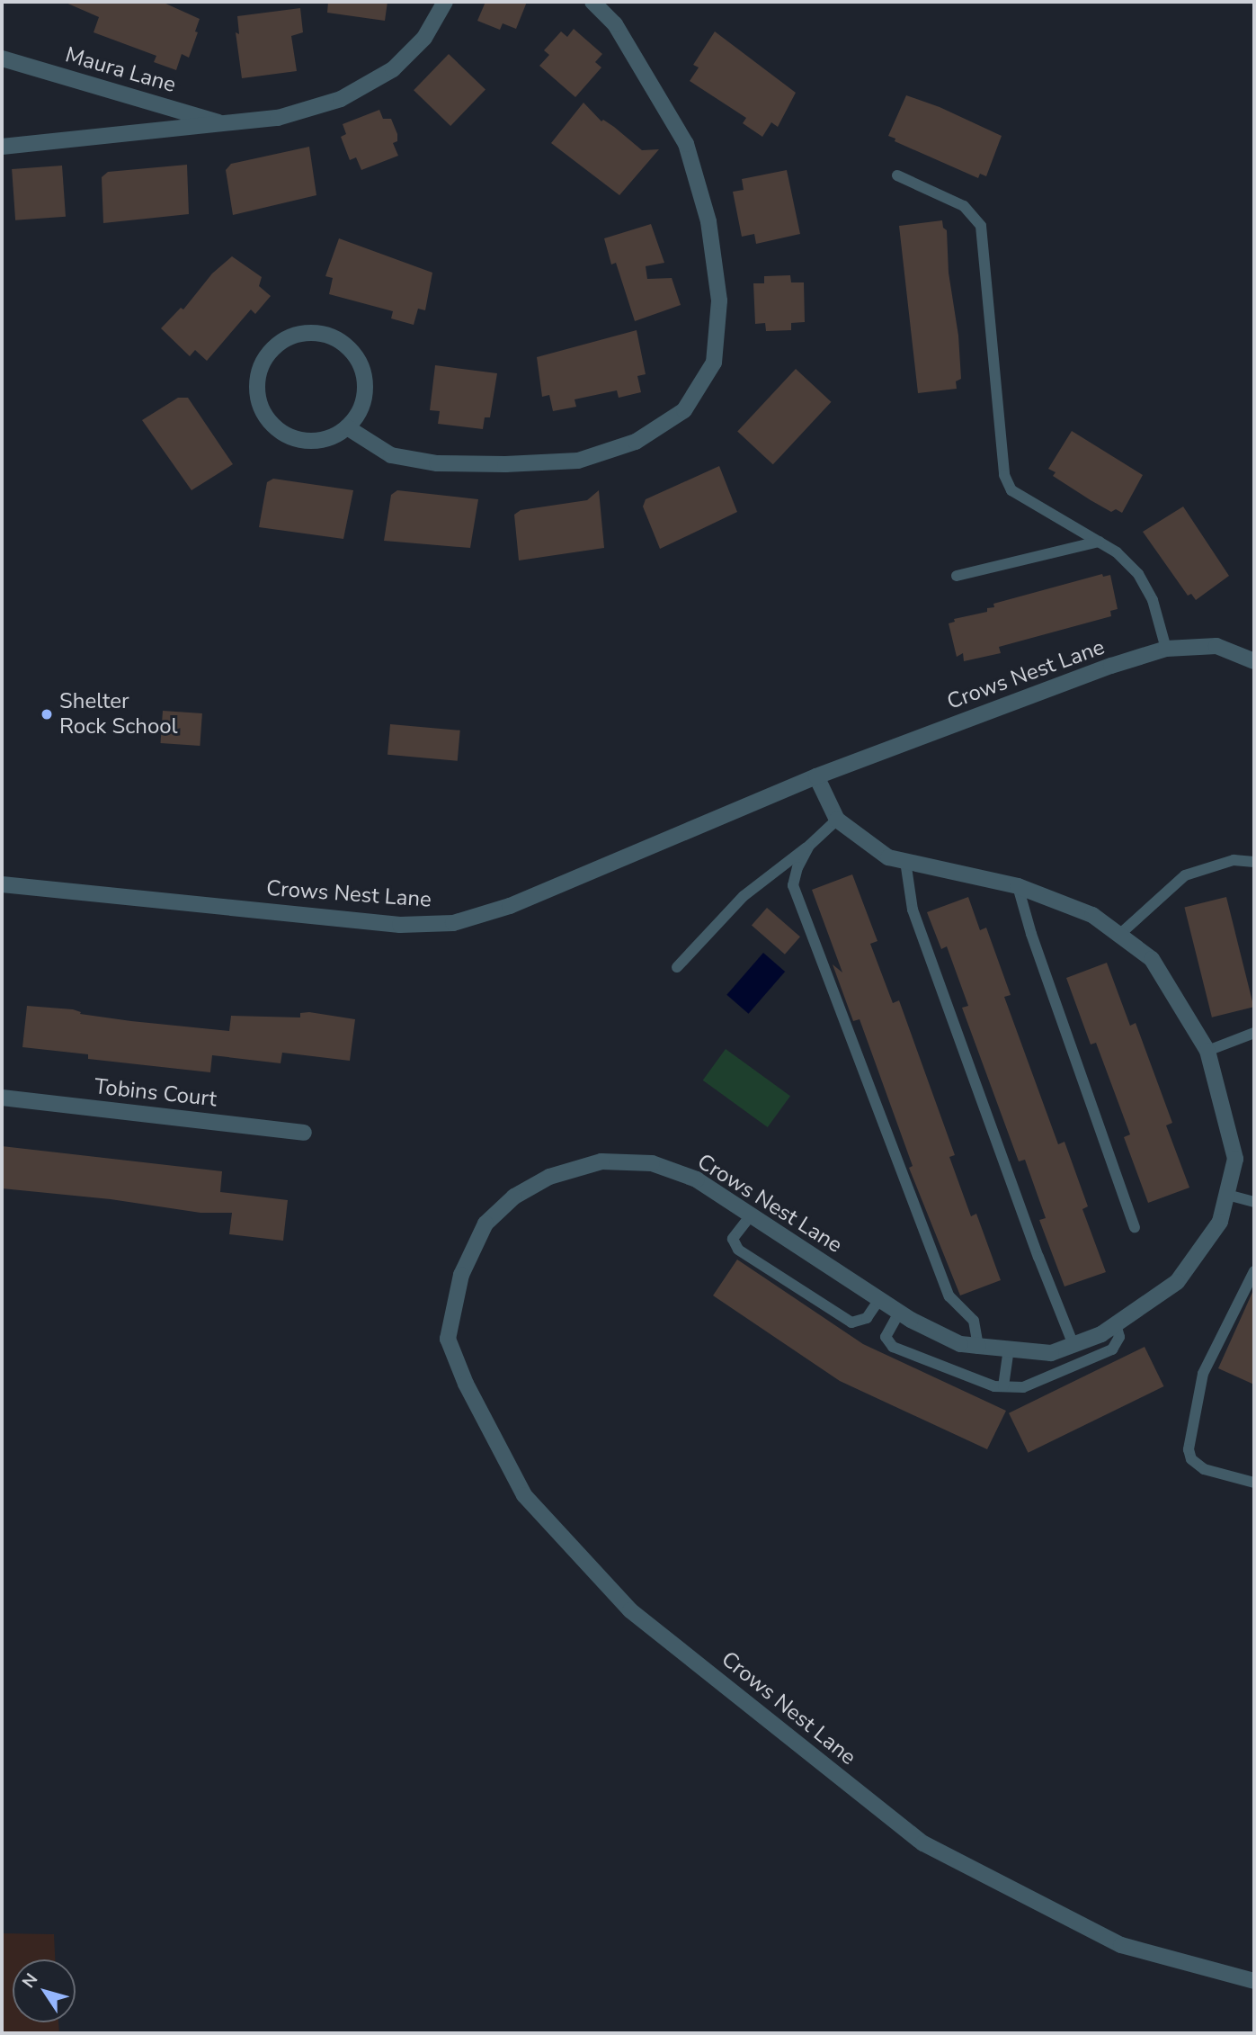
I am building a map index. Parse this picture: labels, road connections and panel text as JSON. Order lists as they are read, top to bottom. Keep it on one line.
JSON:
{"streets":{"street":["Maura Lane","Crows Nest Lane","Tobins Court"]},"places":["Shelter Rock School"],"north":"top left"}
